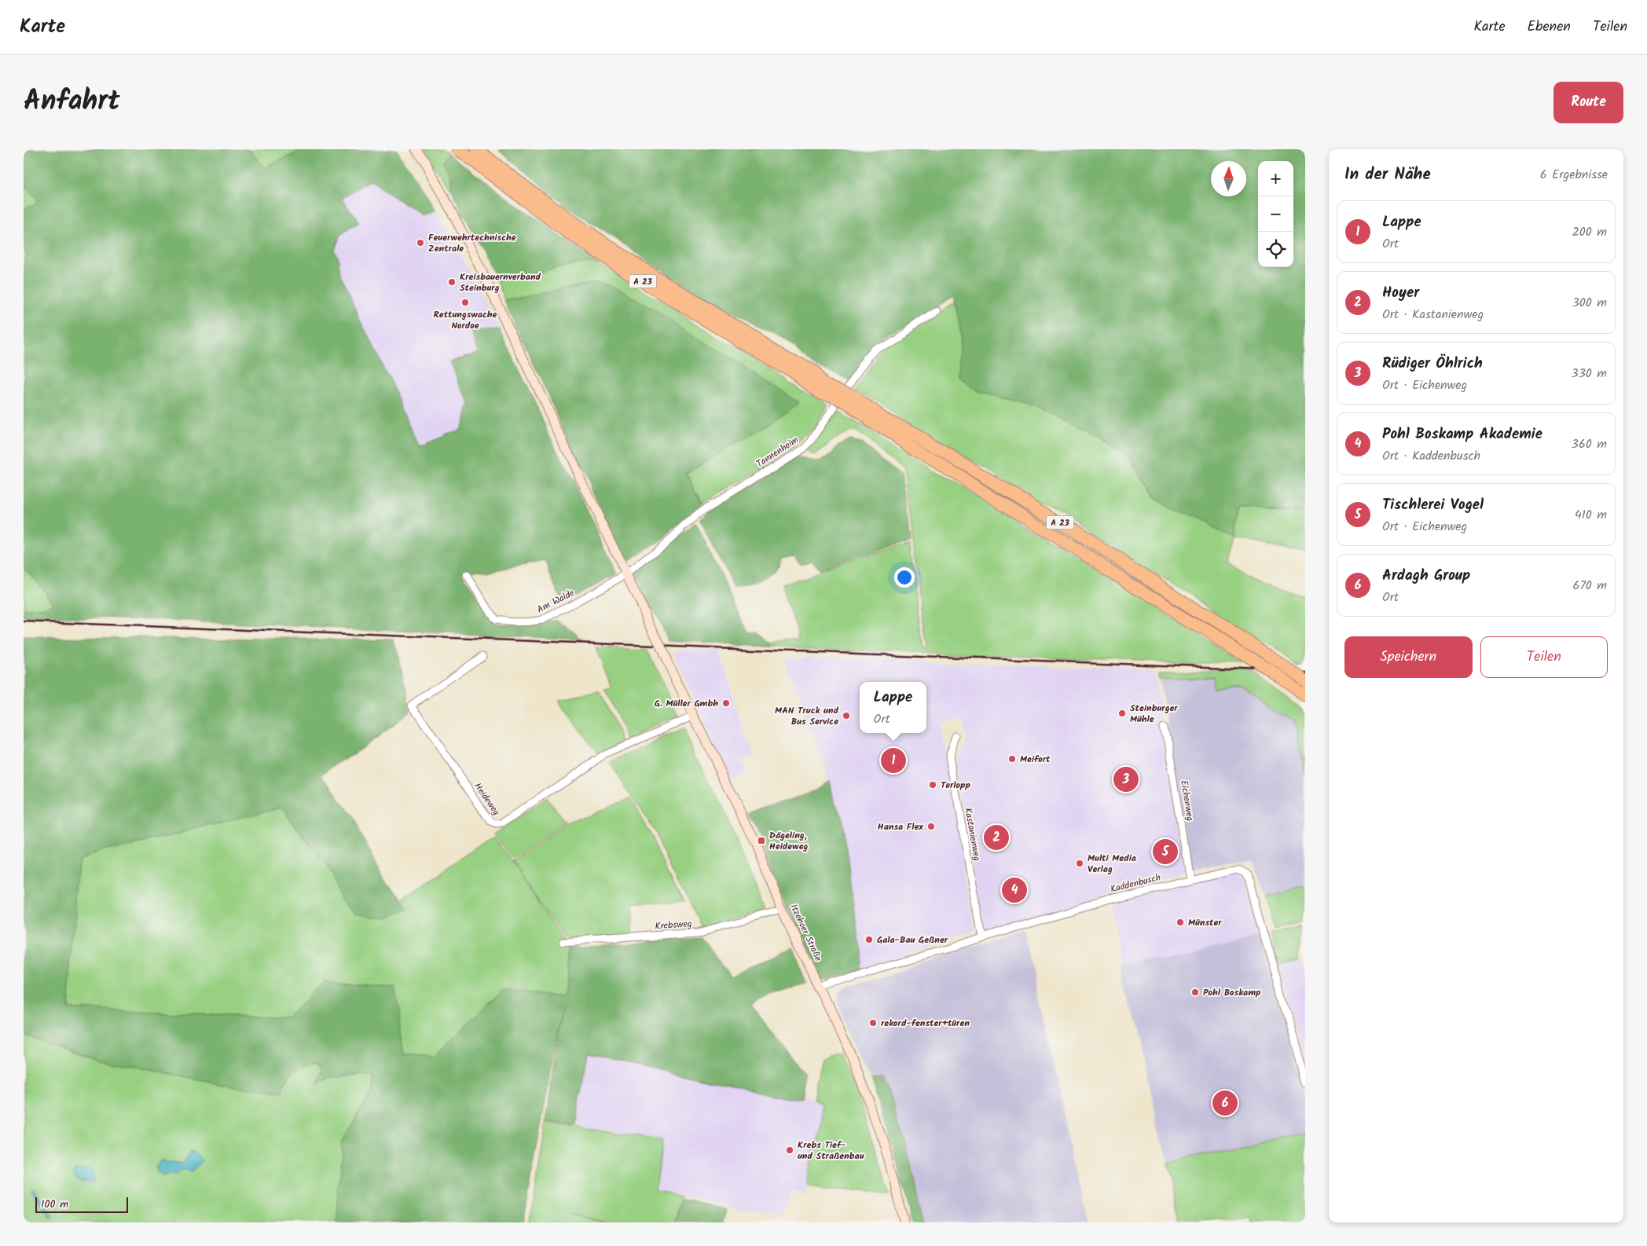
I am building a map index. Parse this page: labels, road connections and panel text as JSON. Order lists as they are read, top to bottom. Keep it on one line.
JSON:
{"streets":{"highway":["A 23"],"main road":["Itzehoer Straße"],"street":["Tannenheim","Am Walde","Heideweg","Eichenweg","Kastanienweg","Kaddenbusch","Krebsweg"]},"crossings":[["Tannenheim","Am Walde"],["Tannenheim","Itzehoer Straße"],["Am Walde","Itzehoer Straße"],["Heideweg","Itzehoer Straße"],["Eichenweg","Kaddenbusch"],["Kastanienweg","Kaddenbusch"],["Kaddenbusch","Itzehoer Straße"],["Krebsweg","Itzehoer Straße"]],"places":{"other":["Feuerwehrtechnische Zentrale","Kreisbauernverband Steinburg","Rettungswache Nordoe","G. Müller Gmbh","Steinburger Mühle","MAN Truck und Bus Service","Meifort","Torlopp","Hansa Flex","Multi Media Verlag","Münster","Gala-Bau Geßner","Pohl Boskamp","rekord-fenster+türen","Krebs Tief- und Straßenbau"],"transit":["Dägeling, Heideweg"]},"scale_bar":"100 m","north":"top","page":{"header":"Karte","nav":["Karte","Ebenen","Teilen"],"title":"Anfahrt","buttons":["Route",["Speichern","Teilen"]],"heading":["In der Nähe","6 Ergebnisse"],"map_buttons":["+","−"],"list":[{"mark":"1","name":"Lappe","note":"Ort","value":"200 m"},{"mark":"2","name":"Hoyer","note":"Ort · Kastanienweg","value":"300 m"},{"mark":"3","name":"Rüdiger Öhlrich","note":"Ort · Eichenweg","value":"330 m"},{"mark":"4","name":"Pohl Boskamp Akademie","note":"Ort · Kaddenbusch","value":"360 m"},{"mark":"5","name":"Tischlerei Vogel","note":"Ort · Eichenweg","value":"410 m"},{"mark":"6","name":"Ardagh Group","note":"Ort","value":"670 m"}],"popup":["Lappe","Ort"],"pins":["1","3","2","5","4","6"],"scale":"100 m"}}
